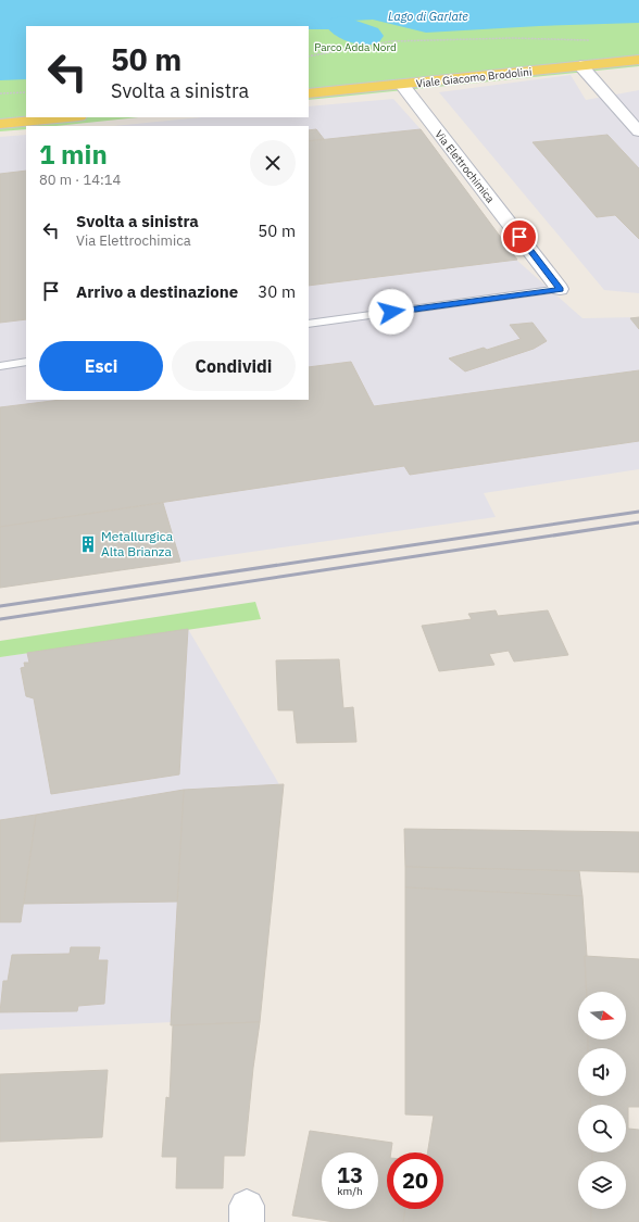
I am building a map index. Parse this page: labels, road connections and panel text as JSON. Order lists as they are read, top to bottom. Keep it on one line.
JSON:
{"streets":{"main road":["Viale Giacomo Brodolini"],"street":["Via Elettrochimica"]},"crossings":[["Viale Giacomo Brodolini","Via Elettrochimica"]],"water":["Lago di Garlate"],"parks":["Parco Adda Nord"],"places":{"building":["Metallurgica Alta Brianza"]},"north":"right","page":{"turn":["50 m","Svolta a sinistra"],"heading":["1 min","80 m · 14:14"],"list":[{"name":"Svolta a sinistra","note":"Via Elettrochimica","value":"50 m"},{"name":"Arrivo a destinazione","value":"30 m"}],"buttons":["Esci","Condividi"],"speed":"13 km/h","limit":"20"}}
